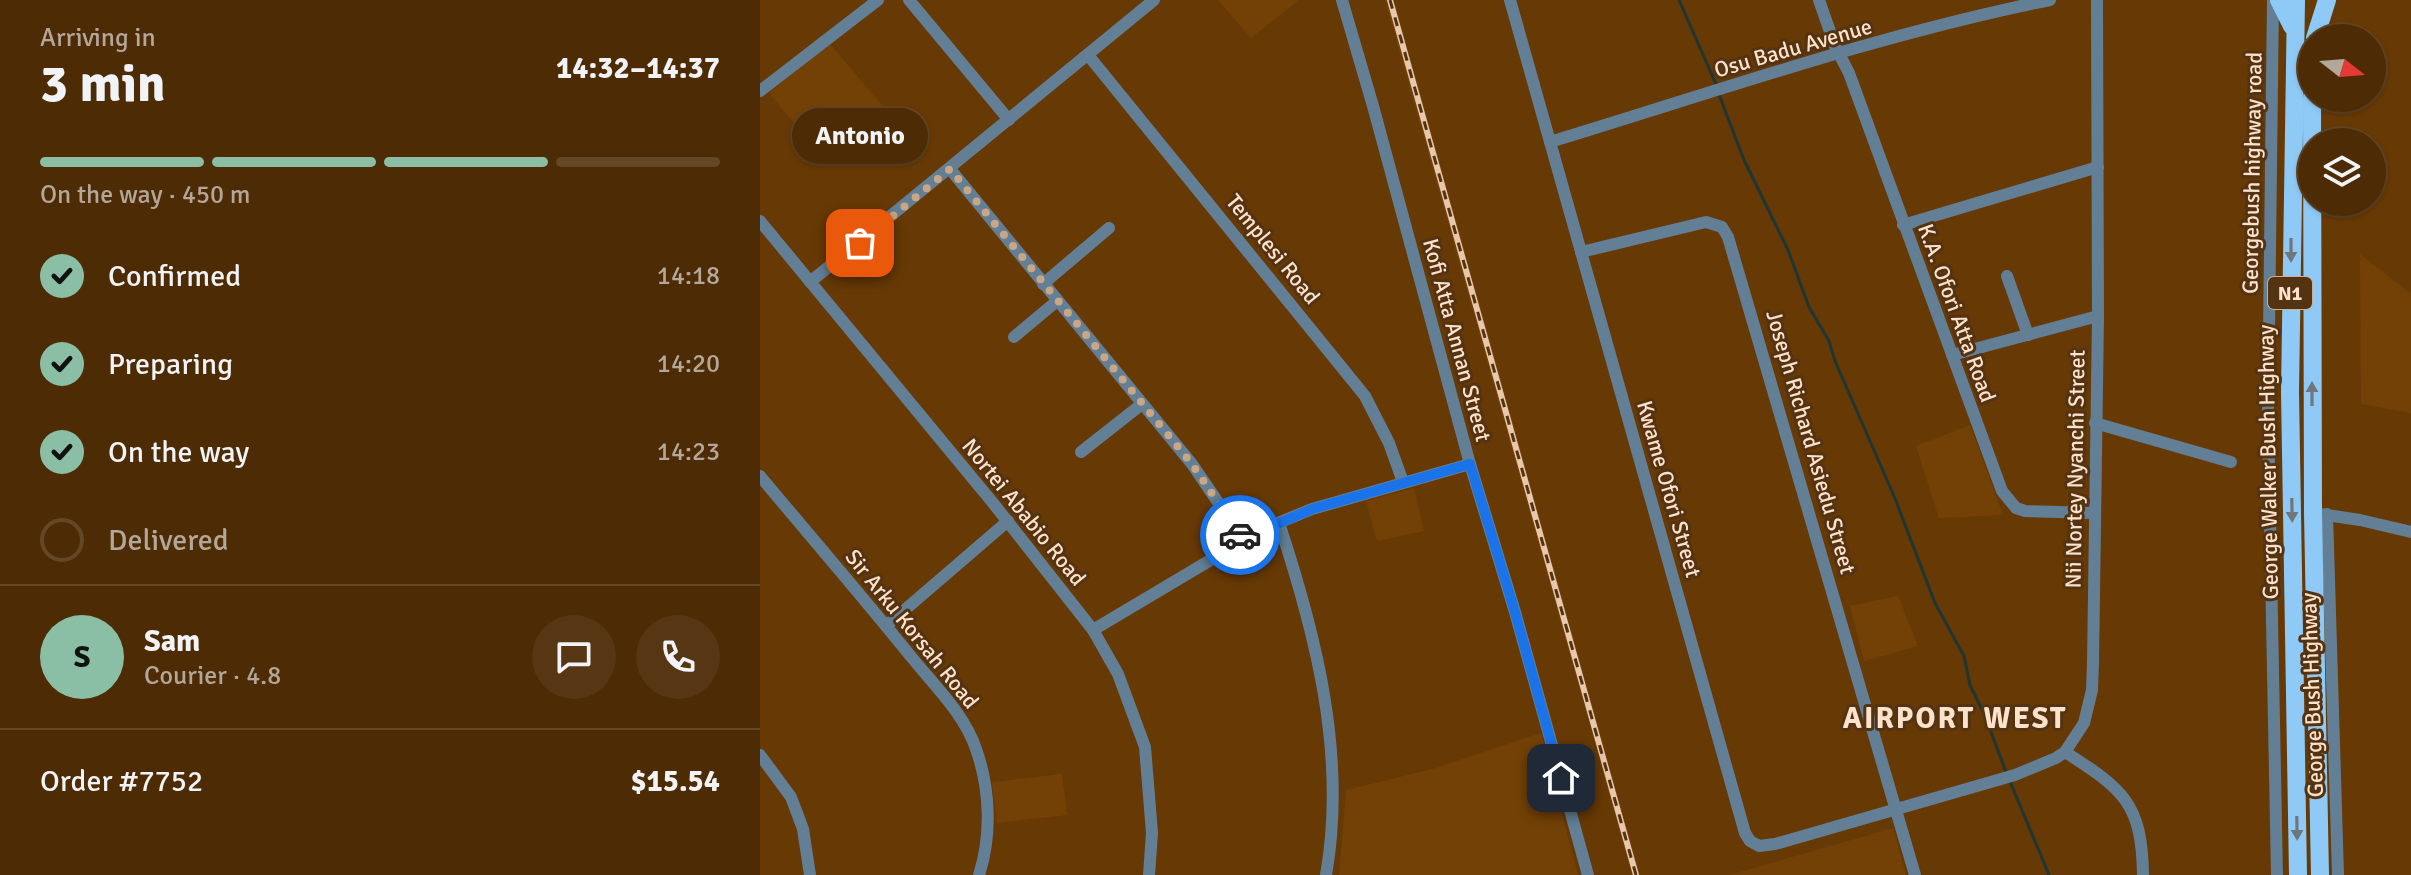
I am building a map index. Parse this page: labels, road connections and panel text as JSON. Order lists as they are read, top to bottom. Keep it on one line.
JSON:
{"streets":{"highway":["N1","George Walker Bush Highway"],"street":["Osu Badu Avenue","Georgebush highway road","Templesi Road","K.A. Ofori Atta Road","Kofi Atta Annan Street","Joseph Richard Asiedu Street","Nii Nortey Nyanchi Street","Kwame Ofori Street","Nortei Ababio Road","Sir Arku Korsah Road","George Bush Highway"]},"crossings":[["Osu Badu Avenue","K.A. Ofori Atta Road"],["Osu Badu Avenue","Kwame Ofori Street"],["K.A. Ofori Atta Road","Nii Nortey Nyanchi Street"],["Joseph Richard Asiedu Street","Kwame Ofori Street"],["George Walker Bush Highway","George Bush Highway"]],"districts":["AIRPORT WEST"],"places":["Antonio"],"north":"right","page":{"heading":["3 min","Arriving in","14:32–14:37"],"panel":["Sam","Courier · 4.8","Order #7752","$15.54"],"bubble":"Antonio","bar":"On the way · 450 m","list":[["Confirmed","14:18"],["Preparing","14:20"],["On the way","14:23"],"Delivered"],"round":"S"}}
